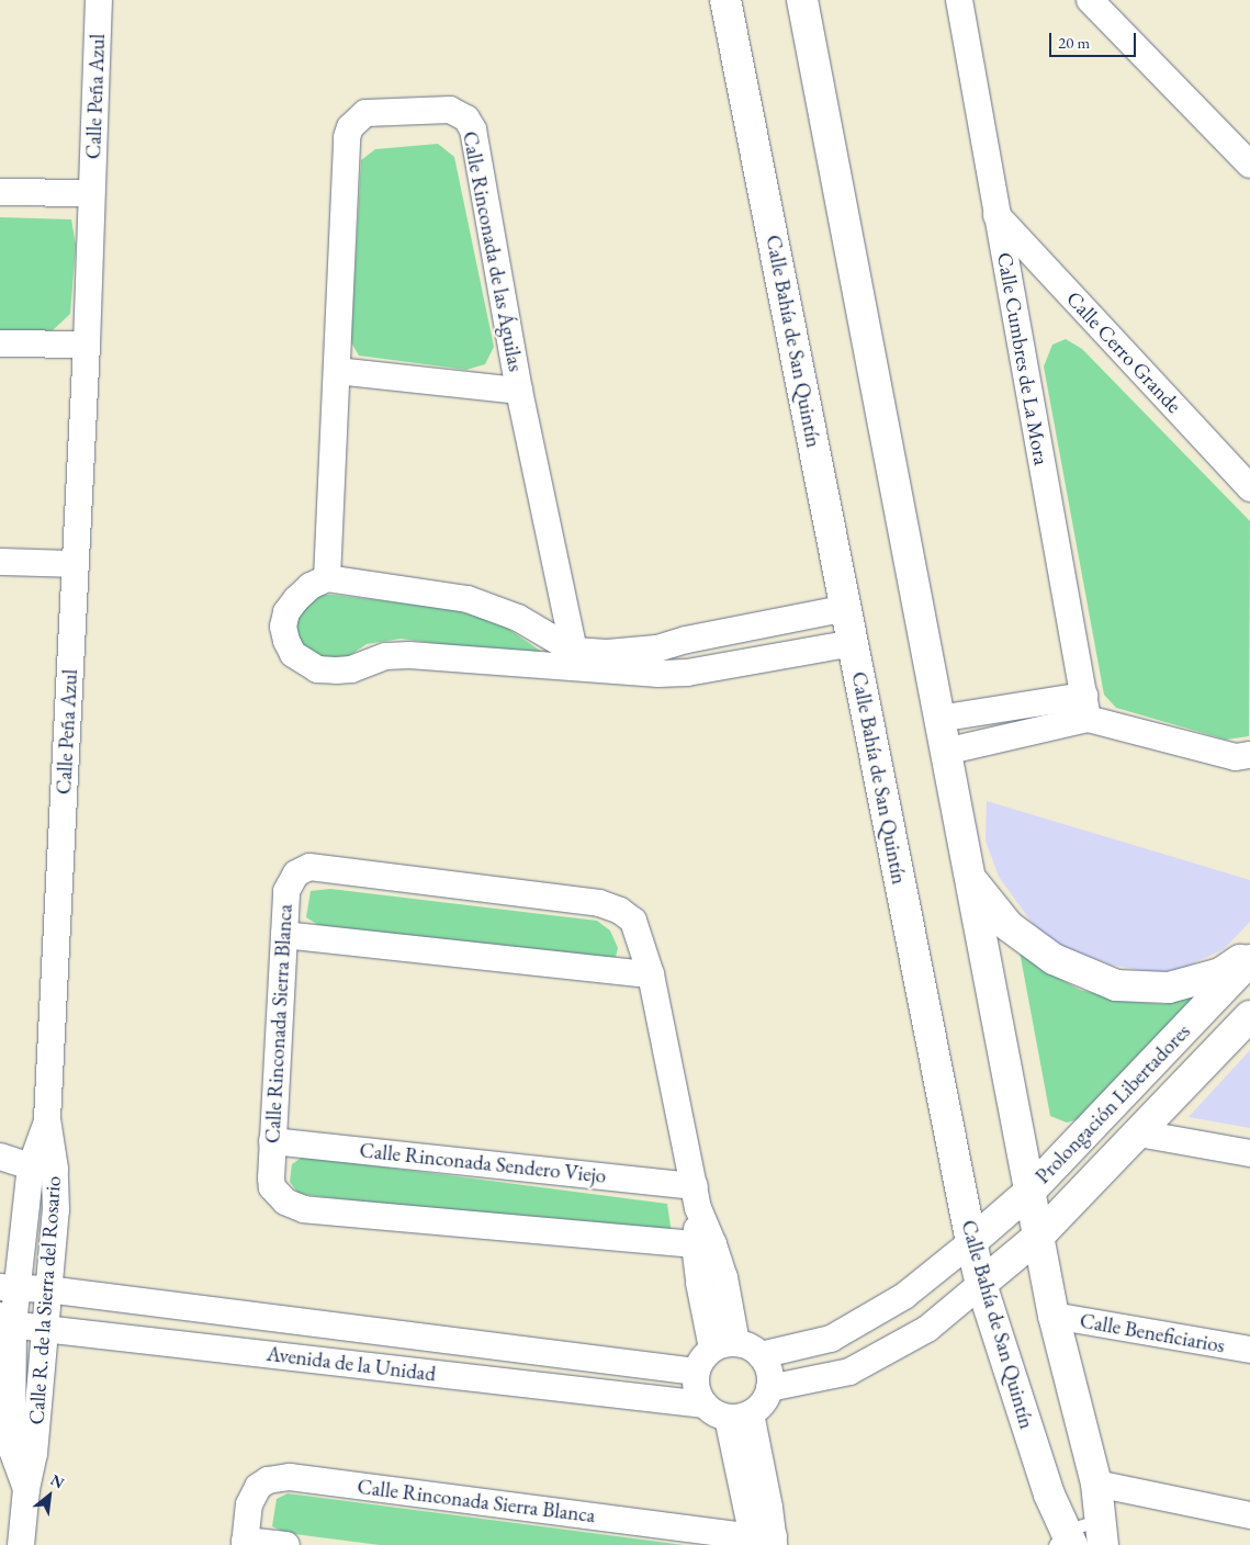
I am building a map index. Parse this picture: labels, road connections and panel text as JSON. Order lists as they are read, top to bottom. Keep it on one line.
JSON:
{"streets":{"street":["Calle Peña Azul","Calle Rinconada de las Águilas","Calle Bahía de San Quintín","Calle Cerro Grande","Calle Cumbres de La Mora","Calle Rinconada Sierra Blanca","Prolongación Libertadores","Calle Rinconada Sendero Viejo","Calle R. de la Sierra del Rosario","Calle Beneficiarios","Avenida de la Unidad"]},"crossings":[["Calle Peña Azul","Calle R. de la Sierra del Rosario"],["Calle Bahía de San Quintín","Prolongación Libertadores"],["Calle Cerro Grande","Calle Cumbres de La Mora"],["Calle Rinconada Sierra Blanca","Calle Rinconada Sendero Viejo"],["Calle Rinconada Sierra Blanca","Avenida de la Unidad"],["Calle R. de la Sierra del Rosario","Avenida de la Unidad"]],"scale_bar":"20 m","north":"top right"}
